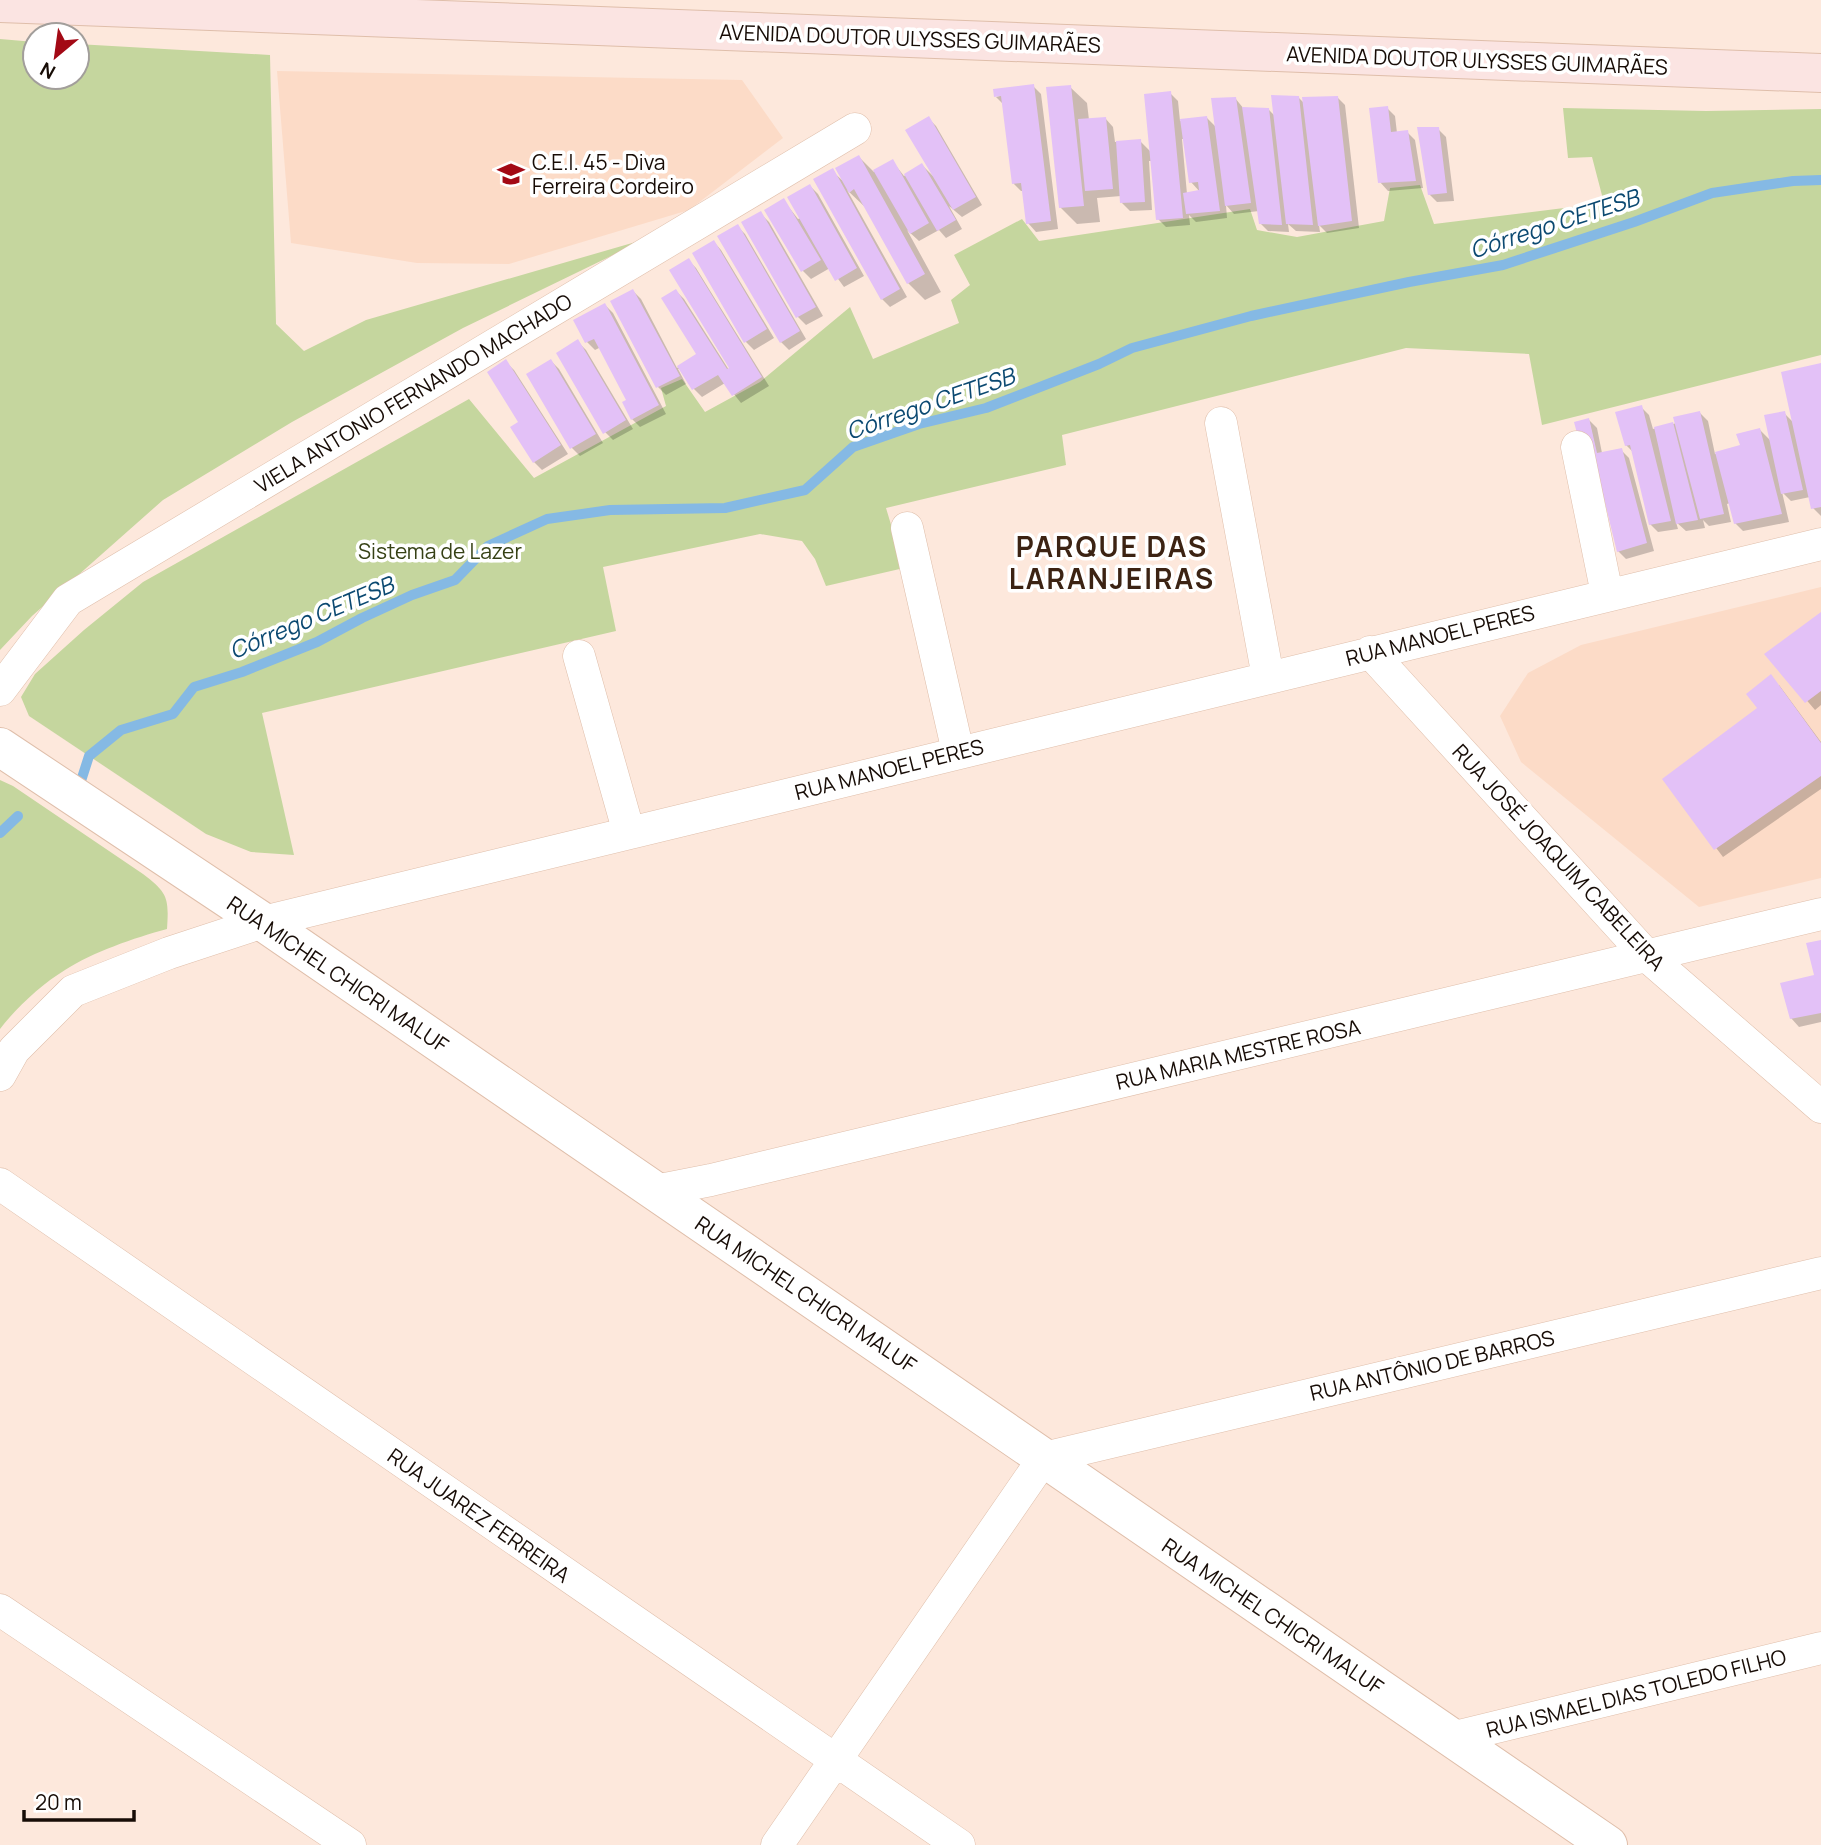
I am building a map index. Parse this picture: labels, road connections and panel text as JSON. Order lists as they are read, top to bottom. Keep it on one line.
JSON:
{"streets":{"main road":["AVENIDA DOUTOR ULYSSES GUIMARÃES"],"street":["VIELA ANTONIO FERNANDO MACHADO","RUA MANOEL PERES","RUA JOSÉ JOAQUIM CABELEIRA","RUA MICHEL CHICRI MALUF","RUA MARIA MESTRE ROSA","RUA ANTÔNIO DE BARROS","RUA JUAREZ FERREIRA","RUA ISMAEL DIAS TOLEDO FILHO"]},"crossings":[["RUA MANOEL PERES","RUA JOSÉ JOAQUIM CABELEIRA"],["RUA MANOEL PERES","RUA MICHEL CHICRI MALUF"],["RUA JOSÉ JOAQUIM CABELEIRA","RUA MARIA MESTRE ROSA"],["RUA MICHEL CHICRI MALUF","RUA MARIA MESTRE ROSA"],["RUA MICHEL CHICRI MALUF","RUA ANTÔNIO DE BARROS"],["RUA MICHEL CHICRI MALUF","RUA ISMAEL DIAS TOLEDO FILHO"]],"districts":["PARQUE DAS LARANJEIRAS"],"water":["Córrego CETESB"],"parks":["Sistema de Lazer"],"places":{"school or university":["C.E.I. 45 - Diva Ferreira Cordeiro"]},"scale_bar":"20 m","north":"bottom left"}
